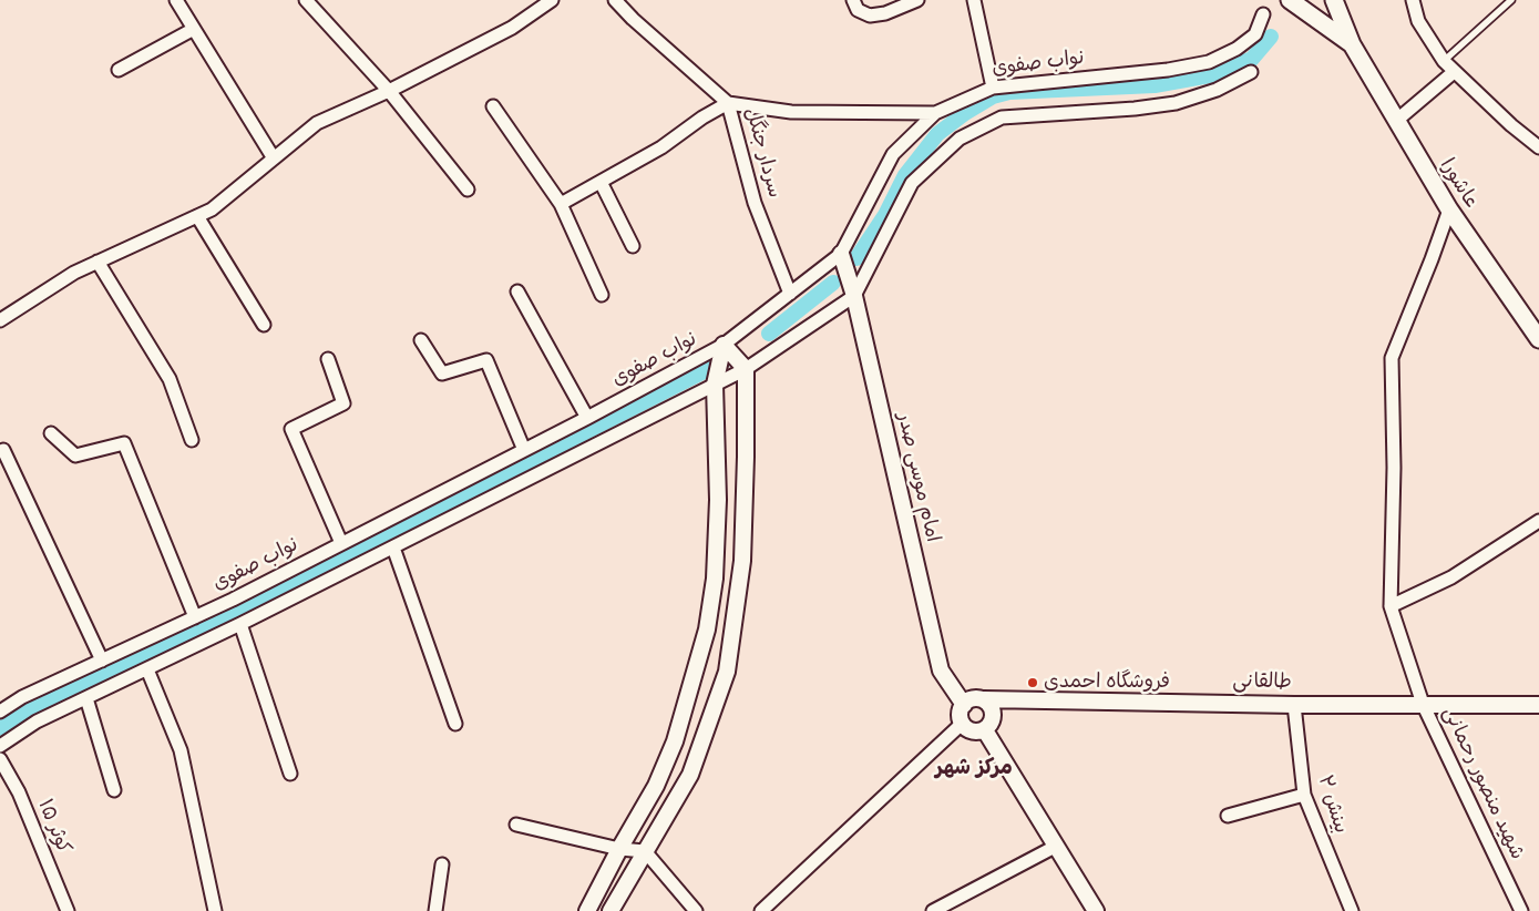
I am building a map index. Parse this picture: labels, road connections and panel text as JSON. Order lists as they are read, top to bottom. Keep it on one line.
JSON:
{"streets":{"main road":["عاشورا"],"street":["نواب صفوی","سردار جنگل","امام موسی صدر","طالقانی","شهید منصور رحمانی","بینش ۲","کوثر ۱۵"]},"crossings":[["نواب صفوی","سردار جنگل"],["نواب صفوی","امام موسی صدر"],["عاشورا","شهید منصور رحمانی"],["امام موسی صدر","طالقانی"],["طالقانی","شهید منصور رحمانی"],["طالقانی","بینش ۲"]],"districts":["مرکز شهر"],"places":["فروشگاه احمدی"]}
